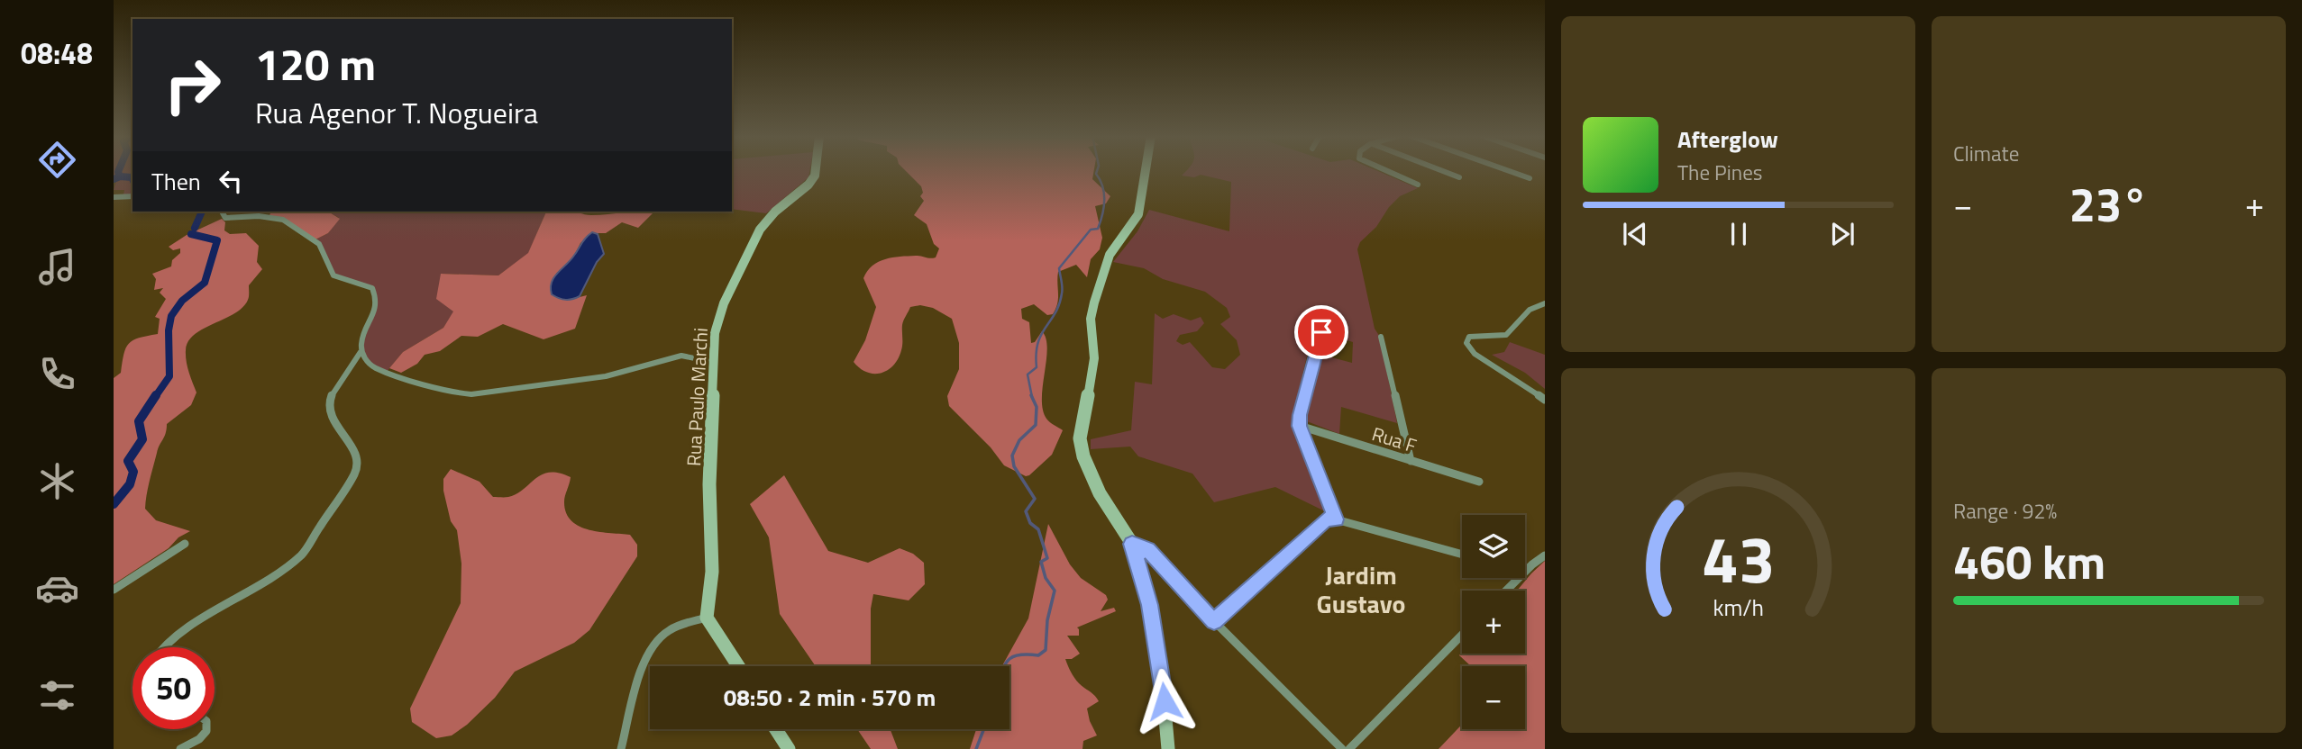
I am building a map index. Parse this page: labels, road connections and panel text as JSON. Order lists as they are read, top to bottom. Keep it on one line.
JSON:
{"streets":{"main road":["Rua Paulo Marchi"],"street":["Rua F"]},"districts":["Jardim Gustavo"],"page":{"tabs":"08:48","tile":["Climate",["Range · 92%","460 km"]],"turn":["120 m","Rua Agenor T. Nogueira"],"song":["Afterglow","The Pines"],"then":"Then","heat":["−","23°","+"],"map_buttons":["+","−"],"limit":"50","trip":"08:50 · 2 min · 570 m","gauge":["43","km/h"]}}
